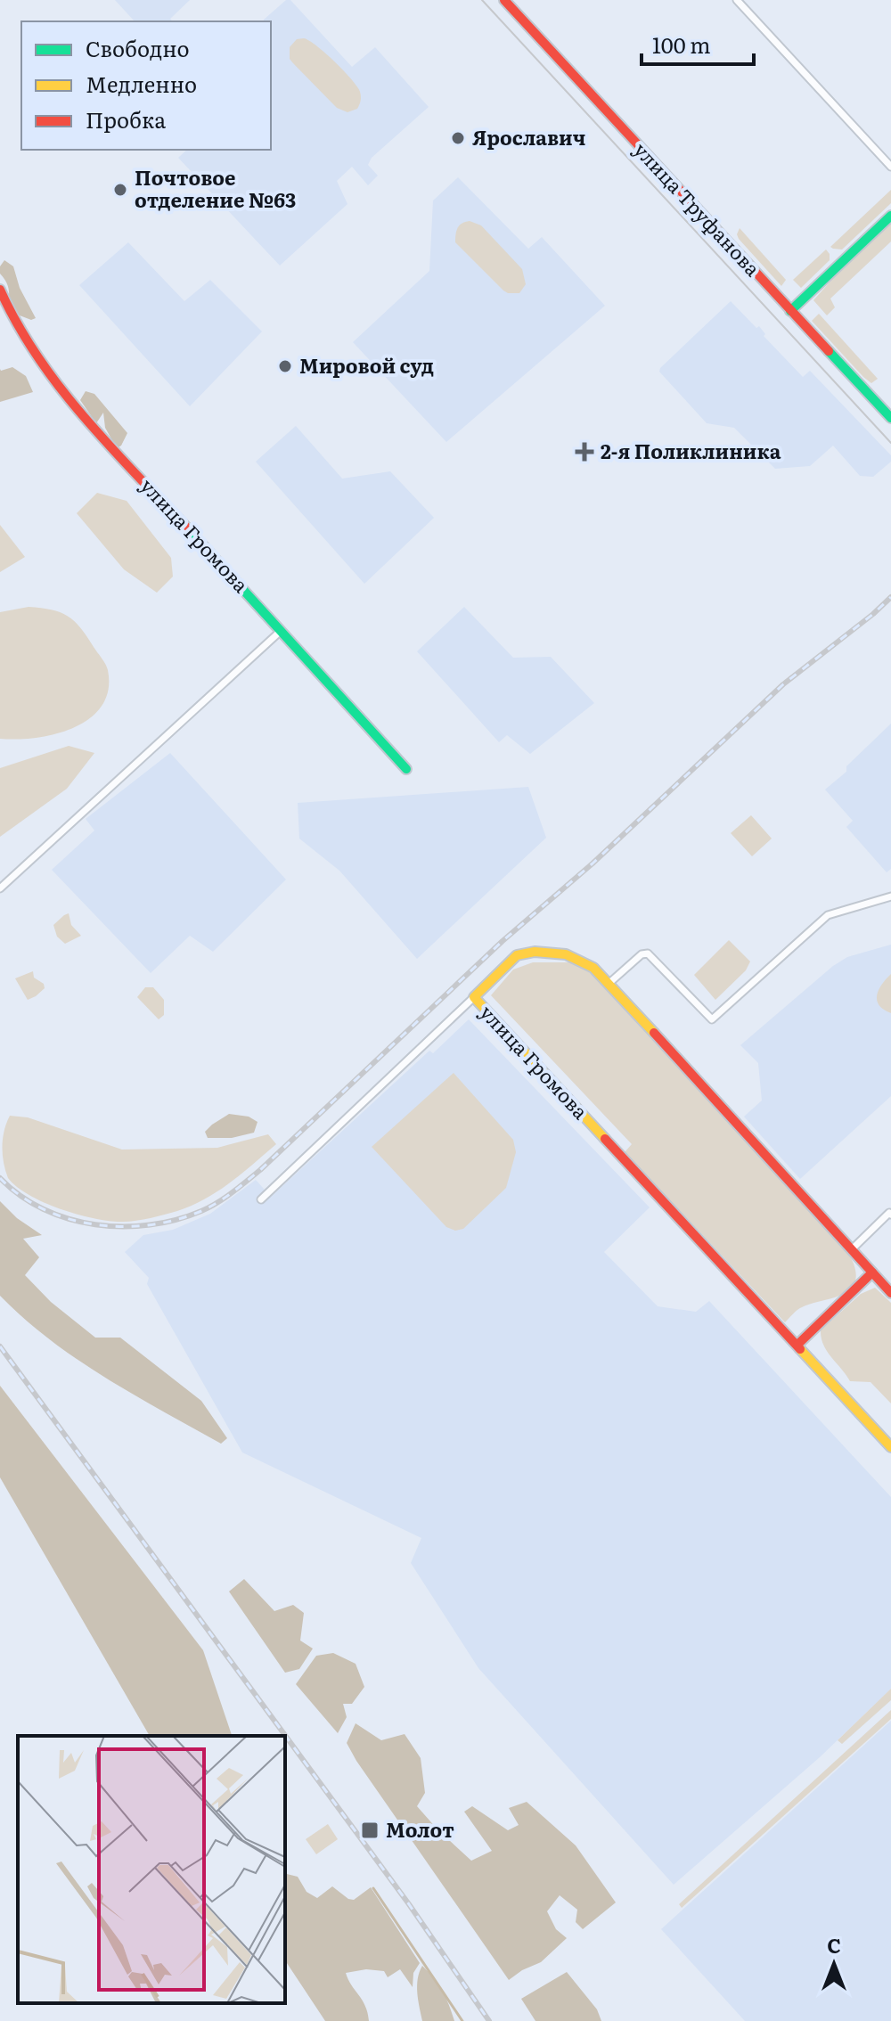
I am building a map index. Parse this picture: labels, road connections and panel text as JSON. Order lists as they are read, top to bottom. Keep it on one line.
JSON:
{"streets":{"street":["улица Труфанова","улица Громова"]},"places":{"other":["Ярославич","Почтовое отделение №63","Мировой суд"],"health":["2-я Поликлиника"],"transit":["Молот"]},"legend":["Свободно","Медленно","Пробка"],"scale_bar":"100 m","north":"top"}
